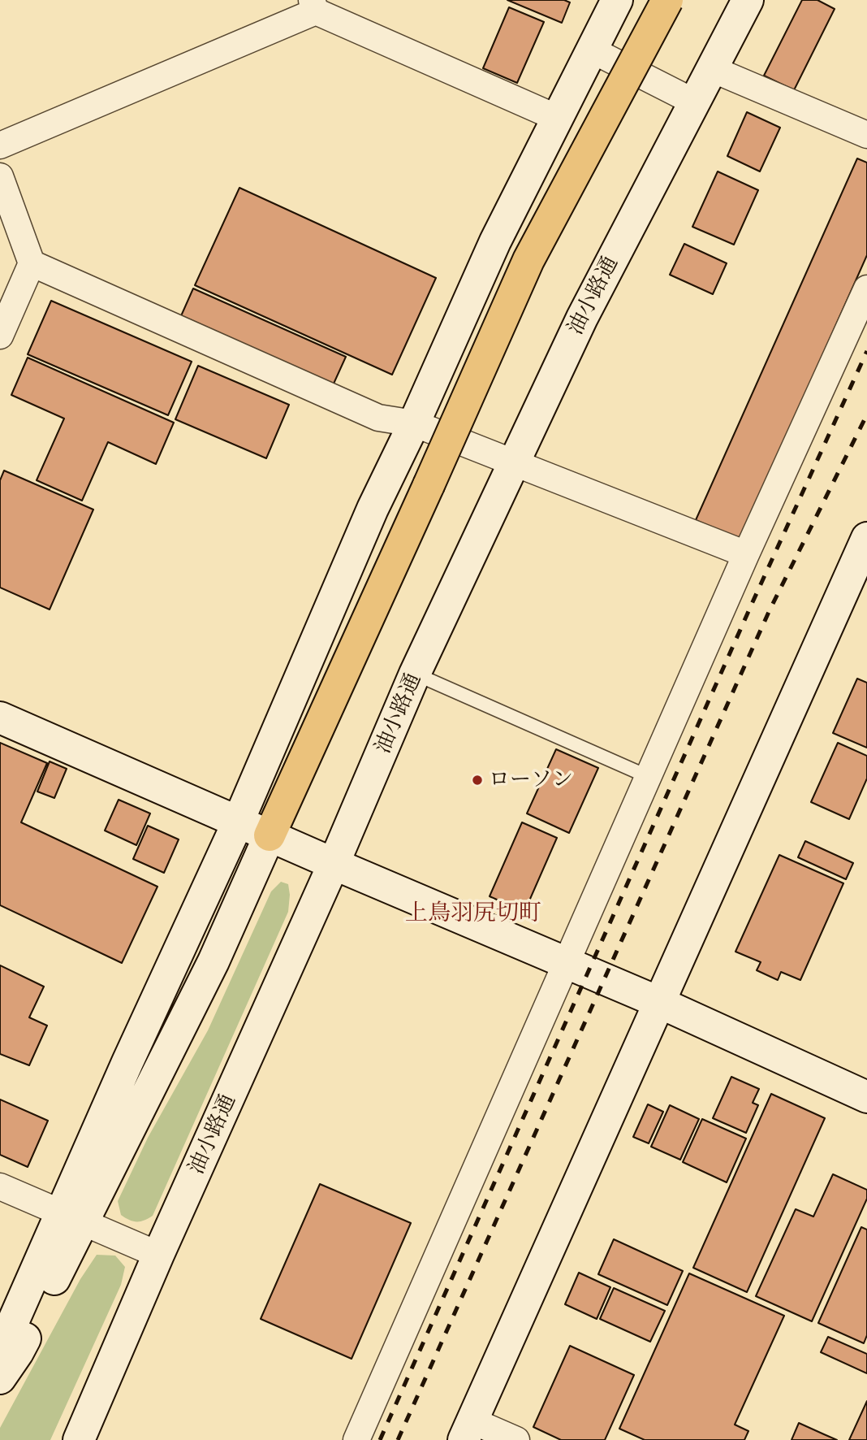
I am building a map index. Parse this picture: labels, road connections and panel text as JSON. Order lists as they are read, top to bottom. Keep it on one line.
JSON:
{"streets":{"street":["油小路通"]},"districts":["上鳥羽尻切町"],"places":["ローソン"]}
